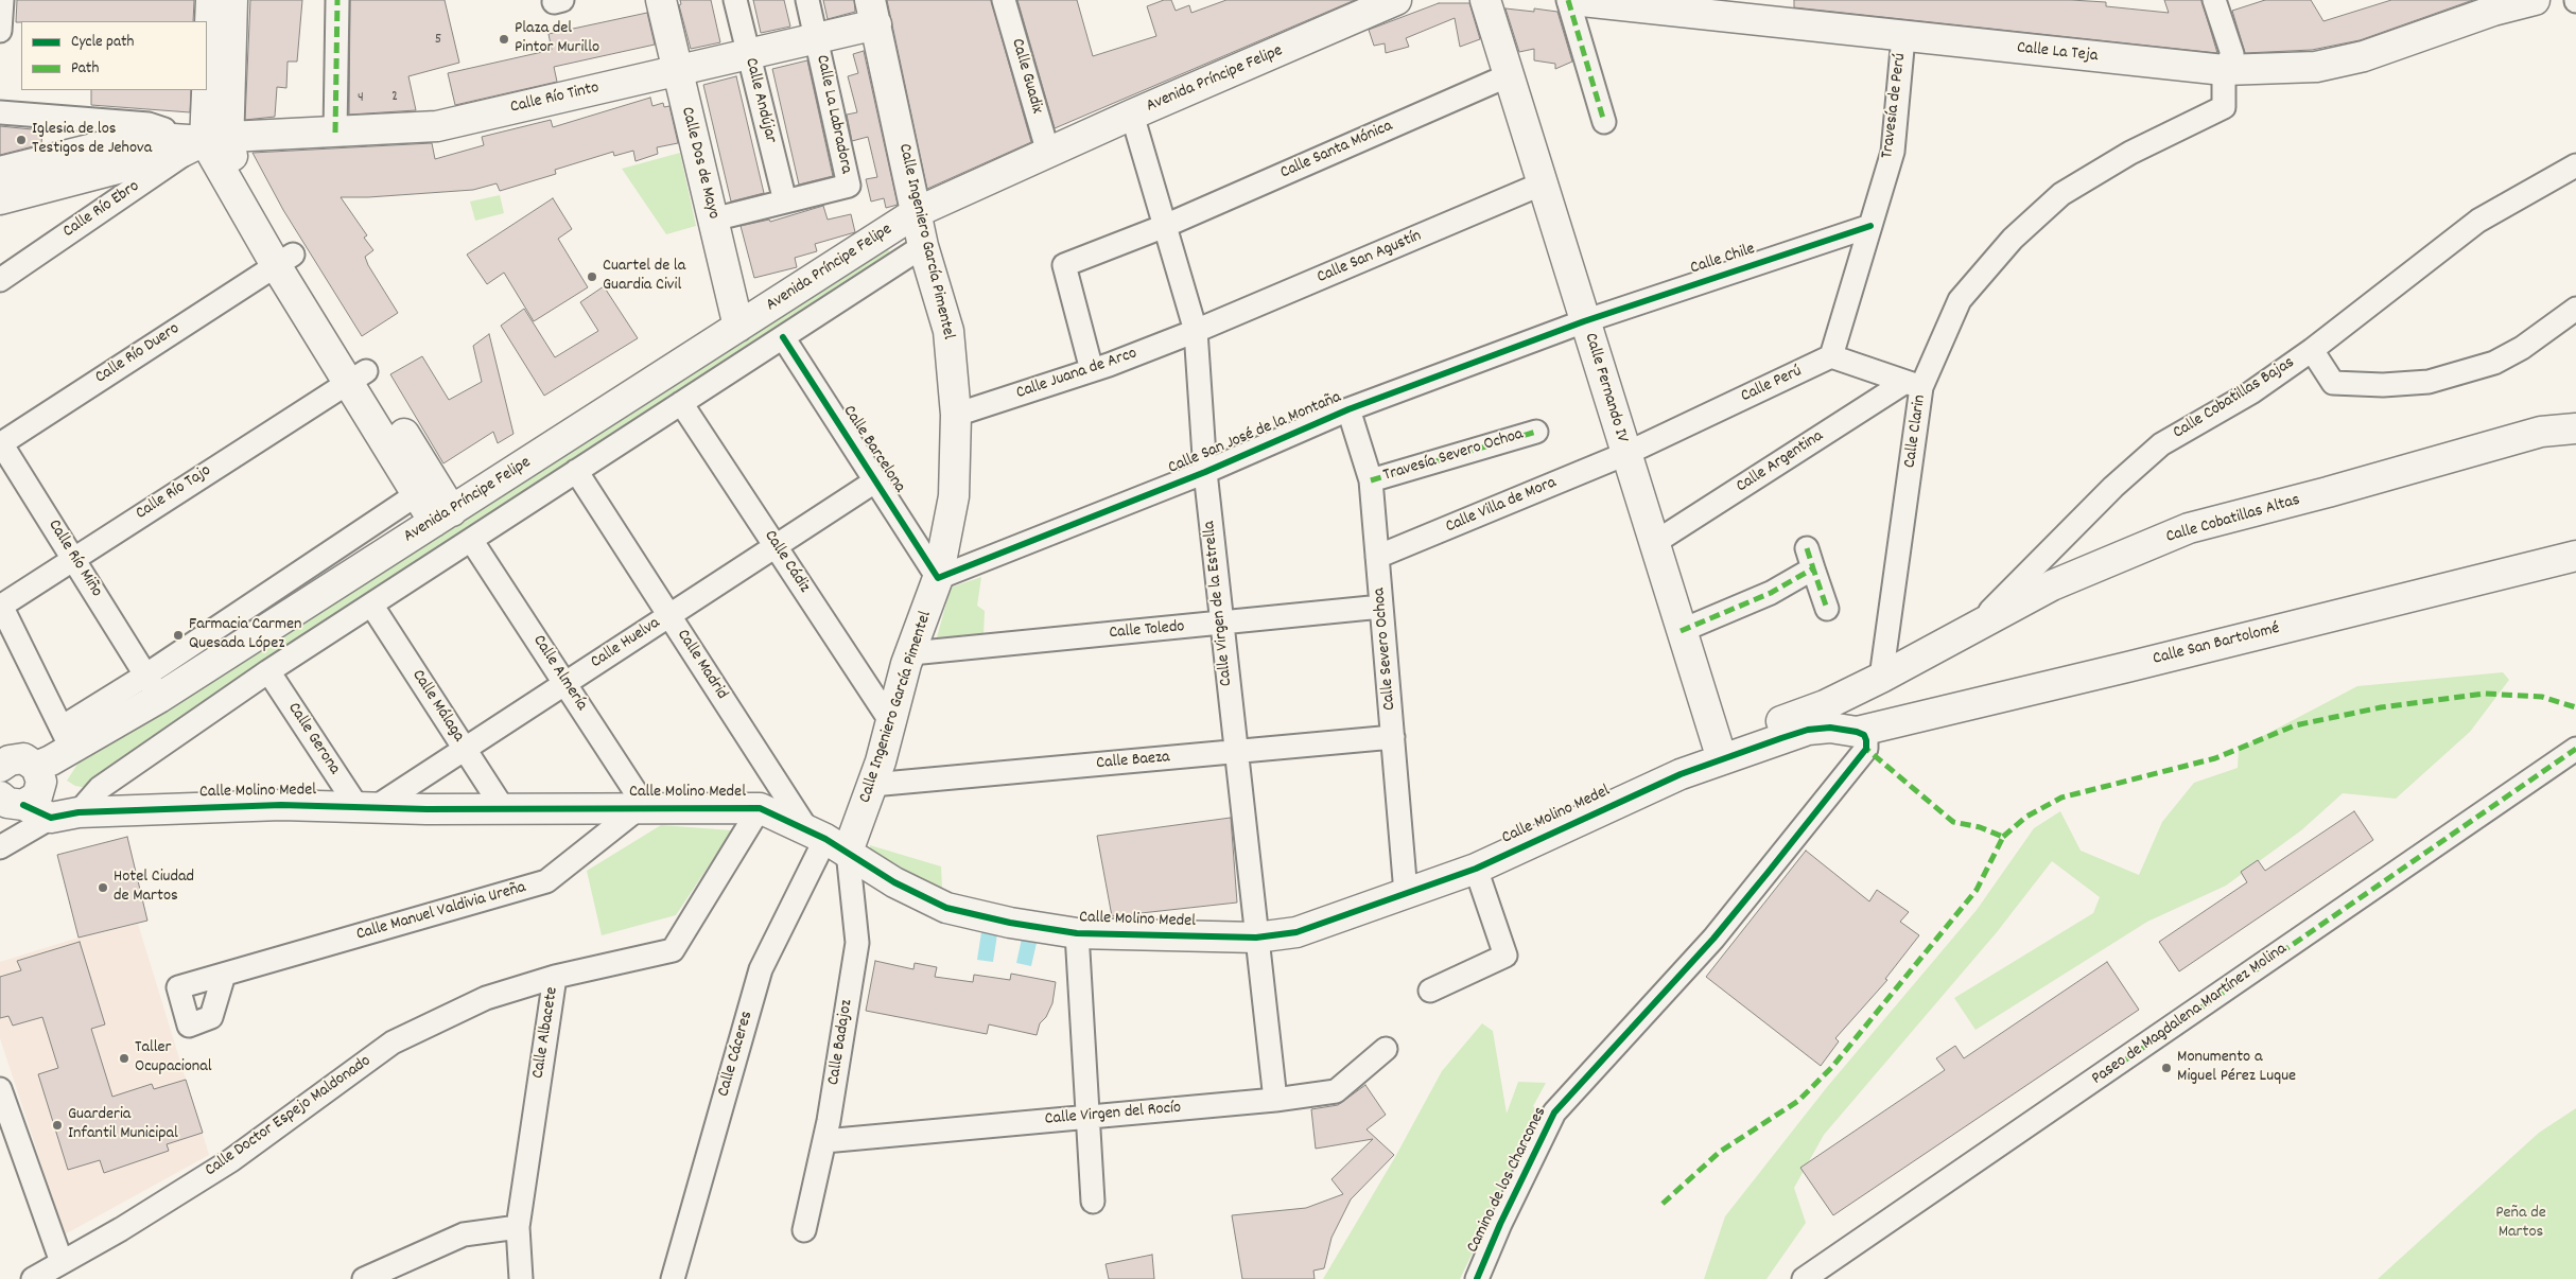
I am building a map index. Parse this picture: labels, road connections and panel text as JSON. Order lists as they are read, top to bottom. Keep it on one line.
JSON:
{"streets":{"street":["Calle La Teja","Calle Guadix","Avenida Príncipe Felipe","Calle Río Tinto","Calle Andújar","Travesía de Perú","Calle La Labradora","Calle Santa Mónica","Calle Dos de Mayo","Calle Río Ebro","Calle Ingeniero García Pimentel","Calle San Agustín","Calle Chile","Calle Río Duero","Calle Juana de Arco","Calle Perú","Calle Fernando IV","Calle Cobatillas Bajas","Calle Clarin","Calle San José de la Montaña","Calle Barcelona","Travesía Severo Ochoa","Calle Argentina","Calle Río Tajo","Calle Villa de Mora","Calle Cobatillas Altas","Calle Río Miño","Calle Cádiz","Calle Virgen de la Estrella","Calle Toledo","Calle Huelva","Calle San Bartolomé","Calle Severo Ochoa","Calle Madrid","Calle Almería","Calle Málaga","Calle Gerona","Calle Baeza","Calle Molino Medel","Calle Manuel Valdivia Ureña","Paseo de Magdalena Martínez Molina","Calle Albacete","Calle Badajoz","Calle Cáceres","Calle Virgen del Rocío","Calle Doctor Espejo Maldonado","Camino de los Charcones"]},"crossings":[["Calle La Teja","Travesía de Perú"],["Calle La Teja","Calle Clarin"],["Calle Guadix","Avenida Príncipe Felipe"],["Avenida Príncipe Felipe","Calle Dos de Mayo"],["Avenida Príncipe Felipe","Calle Ingeniero García Pimentel"],["Avenida Príncipe Felipe","Calle Barcelona"],["Avenida Príncipe Felipe","Calle Río Miño"],["Avenida Príncipe Felipe","Calle Cádiz"],["Avenida Príncipe Felipe","Calle Virgen de la Estrella"],["Avenida Príncipe Felipe","Calle Madrid"],["Avenida Príncipe Felipe","Calle Almería"],["Avenida Príncipe Felipe","Calle Málaga"],["Avenida Príncipe Felipe","Calle Gerona"],["Avenida Príncipe Felipe","Calle Molino Medel"],["Calle Río Tinto","Calle Andújar"],["Calle Río Tinto","Calle La Labradora"],["Calle Río Tinto","Calle Dos de Mayo"],["Calle Río Tinto","Calle Río Ebro"],["Calle Río Tinto","Calle Ingeniero García Pimentel"],["Calle Andújar","Calle La Labradora"],["Travesía de Perú","Calle Chile"],["Travesía de Perú","Calle Perú"],["Calle La Labradora","Calle Dos de Mayo"],["Calle Santa Mónica","Calle Juana de Arco"],["Calle Santa Mónica","Calle Fernando IV"],["Calle Santa Mónica","Calle Virgen de la Estrella"],["Calle Ingeniero García Pimentel","Calle Juana de Arco"],["Calle Ingeniero García Pimentel","Calle San José de la Montaña"],["Calle Ingeniero García Pimentel","Calle Barcelona"],["Calle Ingeniero García Pimentel","Calle Cádiz"],["Calle Ingeniero García Pimentel","Calle Toledo"],["Calle Ingeniero García Pimentel","Calle Madrid"],["Calle Ingeniero García Pimentel","Calle Baeza"],["Calle Ingeniero García Pimentel","Calle Molino Medel"],["Calle Ingeniero García Pimentel","Calle Badajoz"],["Calle Ingeniero García Pimentel","Calle Cáceres"],["Calle San Agustín","Calle Juana de Arco"],["Calle San Agustín","Calle Fernando IV"],["Calle San Agustín","Calle Virgen de la Estrella"],["Calle Chile","Calle Fernando IV"],["Calle Chile","Calle San José de la Montaña"],["Calle Río Duero","Calle Río Miño"],["Calle Juana de Arco","Calle Virgen de la Estrella"],["Calle Perú","Calle Fernando IV"],["Calle Perú","Calle Villa de Mora"],["Calle Fernando IV","Calle San José de la Montaña"],["Calle Fernando IV","Calle Argentina"],["Calle Fernando IV","Calle Villa de Mora"],["Calle Cobatillas Bajas","Calle Cobatillas Altas"],["Calle Clarin","Calle Argentina"],["Calle Clarin","Calle Cobatillas Altas"],["Calle San José de la Montaña","Calle Barcelona"],["Calle San José de la Montaña","Calle Virgen de la Estrella"],["Calle San José de la Montaña","Calle Severo Ochoa"],["Calle Barcelona","Calle Huelva"],["Travesía Severo Ochoa","Calle Severo Ochoa"],["Calle Río Tajo","Calle Río Miño"],["Calle Villa de Mora","Calle Severo Ochoa"],["Calle Cádiz","Calle Huelva"],["Calle Virgen de la Estrella","Calle Toledo"],["Calle Virgen de la Estrella","Calle Baeza"],["Calle Virgen de la Estrella","Calle Molino Medel"],["Calle Virgen de la Estrella","Calle Virgen del Rocío"],["Calle Toledo","Calle Severo Ochoa"],["Calle Huelva","Calle Madrid"],["Calle Huelva","Calle Almería"],["Calle Huelva","Calle Málaga"],["Calle Huelva","Calle Gerona"],["Calle Huelva","Calle Molino Medel"],["Calle San Bartolomé","Calle Molino Medel"],["Calle San Bartolomé","Camino de los Charcones"],["Calle Severo Ochoa","Calle Baeza"],["Calle Severo Ochoa","Calle Molino Medel"],["Calle Madrid","Calle Molino Medel"],["Calle Madrid","Calle Badajoz"],["Calle Madrid","Calle Cáceres"],["Calle Almería","Calle Molino Medel"],["Calle Almería","Calle Manuel Valdivia Ureña"],["Calle Málaga","Calle Molino Medel"],["Calle Gerona","Calle Molino Medel"],["Calle Molino Medel","Calle Manuel Valdivia Ureña"],["Calle Molino Medel","Calle Albacete"],["Calle Molino Medel","Calle Badajoz"],["Calle Molino Medel","Calle Cáceres"],["Calle Molino Medel","Camino de los Charcones"],["Calle Albacete","Calle Doctor Espejo Maldonado"],["Calle Badajoz","Calle Cáceres"],["Calle Badajoz","Calle Virgen del Rocío"]],"parks":["Peña de Martos"],"places":["Plaza del Pintor Murillo","Iglesia de los Testigos de Jehova","Cuartel de la Guardia Civil","Farmacia Carmen Quesada López","Hotel Ciudad de Martos","Taller Ocupacional","Monumento a Miguel Pérez Luque","Guarderia Infantil Municipal"],"house_numbers":["5","2","4"],"legend":["Cycle path","Path"]}
